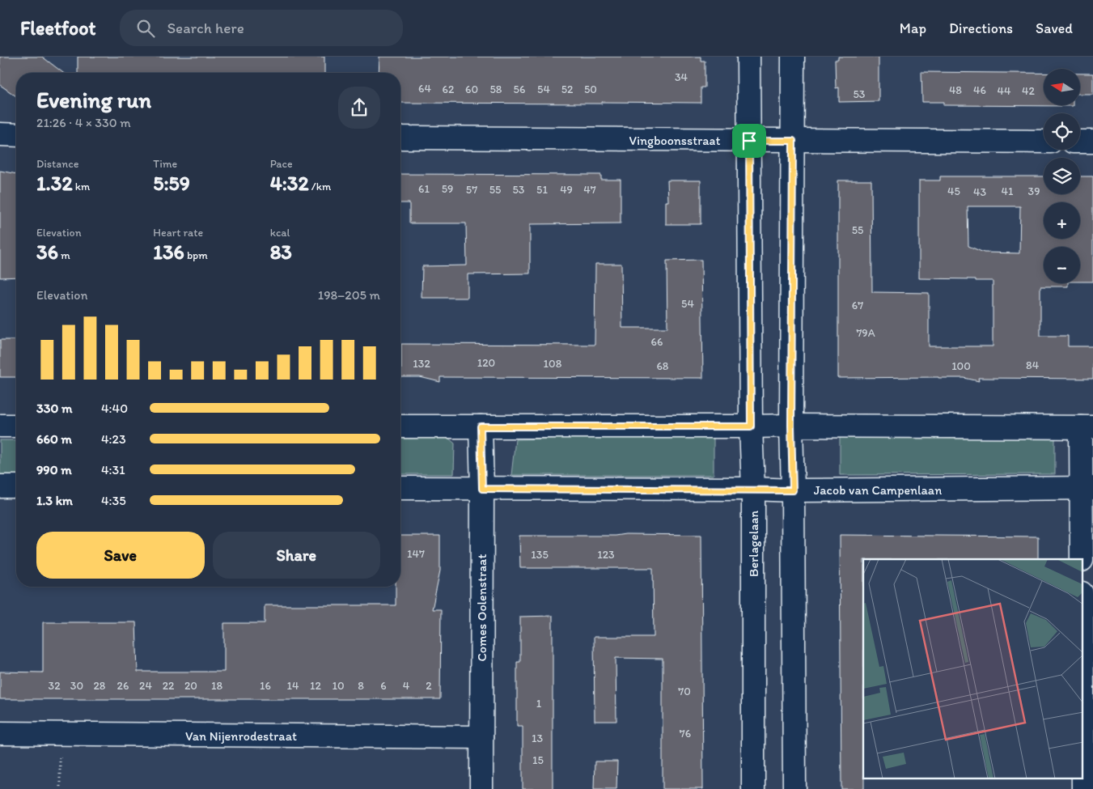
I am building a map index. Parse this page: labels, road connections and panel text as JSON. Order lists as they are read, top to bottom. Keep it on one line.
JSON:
{"streets":{"street":["Vingboonsstraat","Jacob van Campenlaan","Berlagelaan","Comes Oolenstraat","Van Nijenrodestraat"]},"crossings":[["Vingboonsstraat","Berlagelaan"],["Jacob van Campenlaan","Berlagelaan"],["Jacob van Campenlaan","Comes Oolenstraat"],["Comes Oolenstraat","Van Nijenrodestraat"]],"house_numbers":["34","64","62","60","58","56","54","52","50","48","46","44","42","53","61","59","57","55","53","51","49","47","45","41","39","43","55","54","67","79A","66","120","132","108","84","68","100","147","135","123","32","30","28","26","24","22","20","18","16","14","12","10","8","6","4","2","70","1","76","13","15"],"north":"left","page":{"header":"Fleetfoot","search":"Search here","nav":["Map","Directions","Saved"],"map_buttons":["+","−"],"heading":["Evening run","21:26 · 4 × 330 m"],"stats":[["Distance","1.32 km"],["Time","5:59"],["Pace","4:32 /km"],["Elevation","36 m"],["Heart rate","136 bpm"],["kcal","83"]],"chart":["Elevation","198–205 m"],"list":[{"name":"330 m","note":"4:40"},{"name":"660 m","note":"4:23"},{"name":"990 m","note":"4:31"},{"name":"1.3 km","note":"4:35"}],"buttons":["Save","Share"]}}
